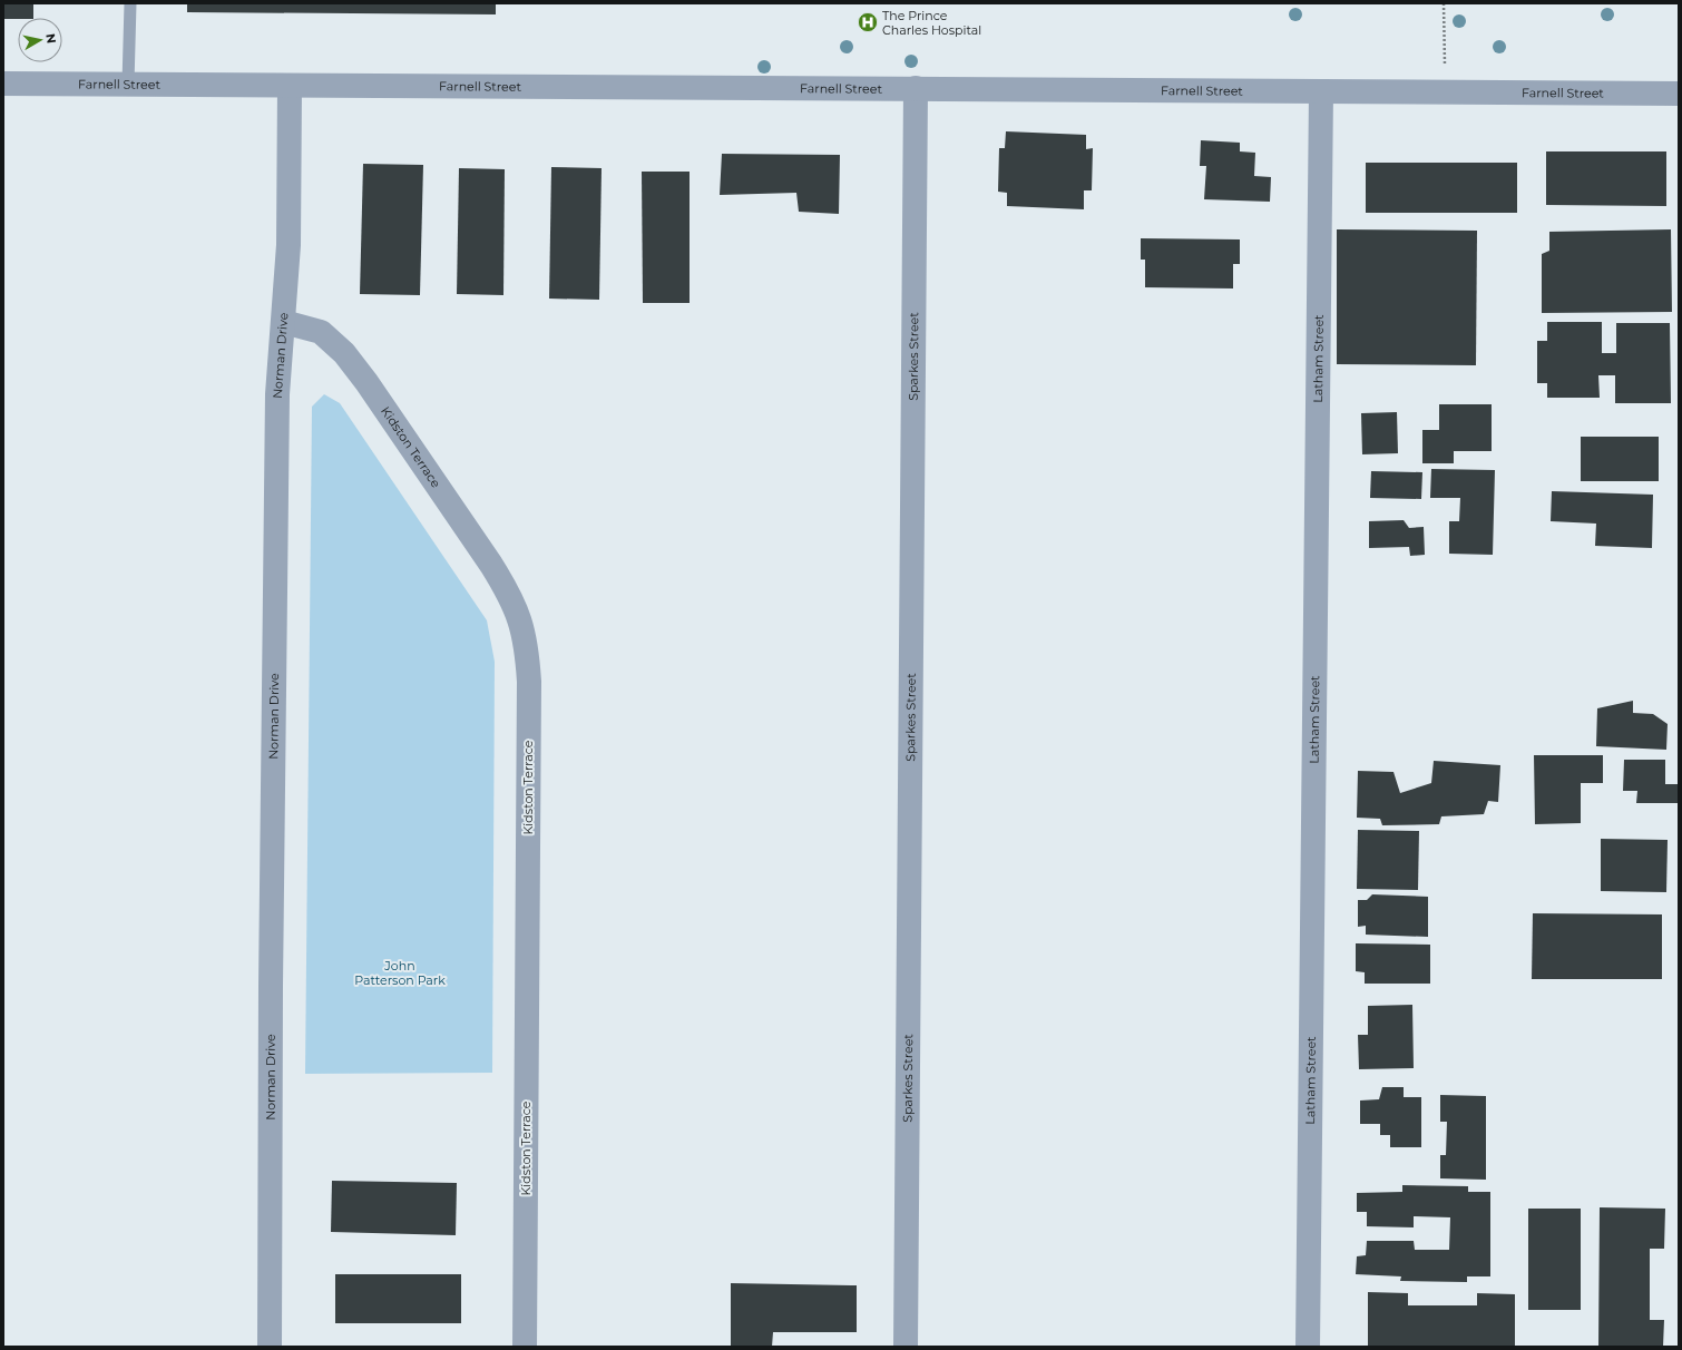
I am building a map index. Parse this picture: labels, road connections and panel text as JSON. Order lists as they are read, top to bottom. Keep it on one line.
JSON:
{"streets":{"street":["Farnell Street","Norman Drive","Sparkes Street","Latham Street","Kidston Terrace"]},"crossings":[["Farnell Street","Norman Drive"],["Farnell Street","Sparkes Street"],["Farnell Street","Latham Street"],["Norman Drive","Kidston Terrace"]],"parks":["John Patterson Park"],"places":{"hospital":["The Prince Charles Hospital"]},"north":"right"}
